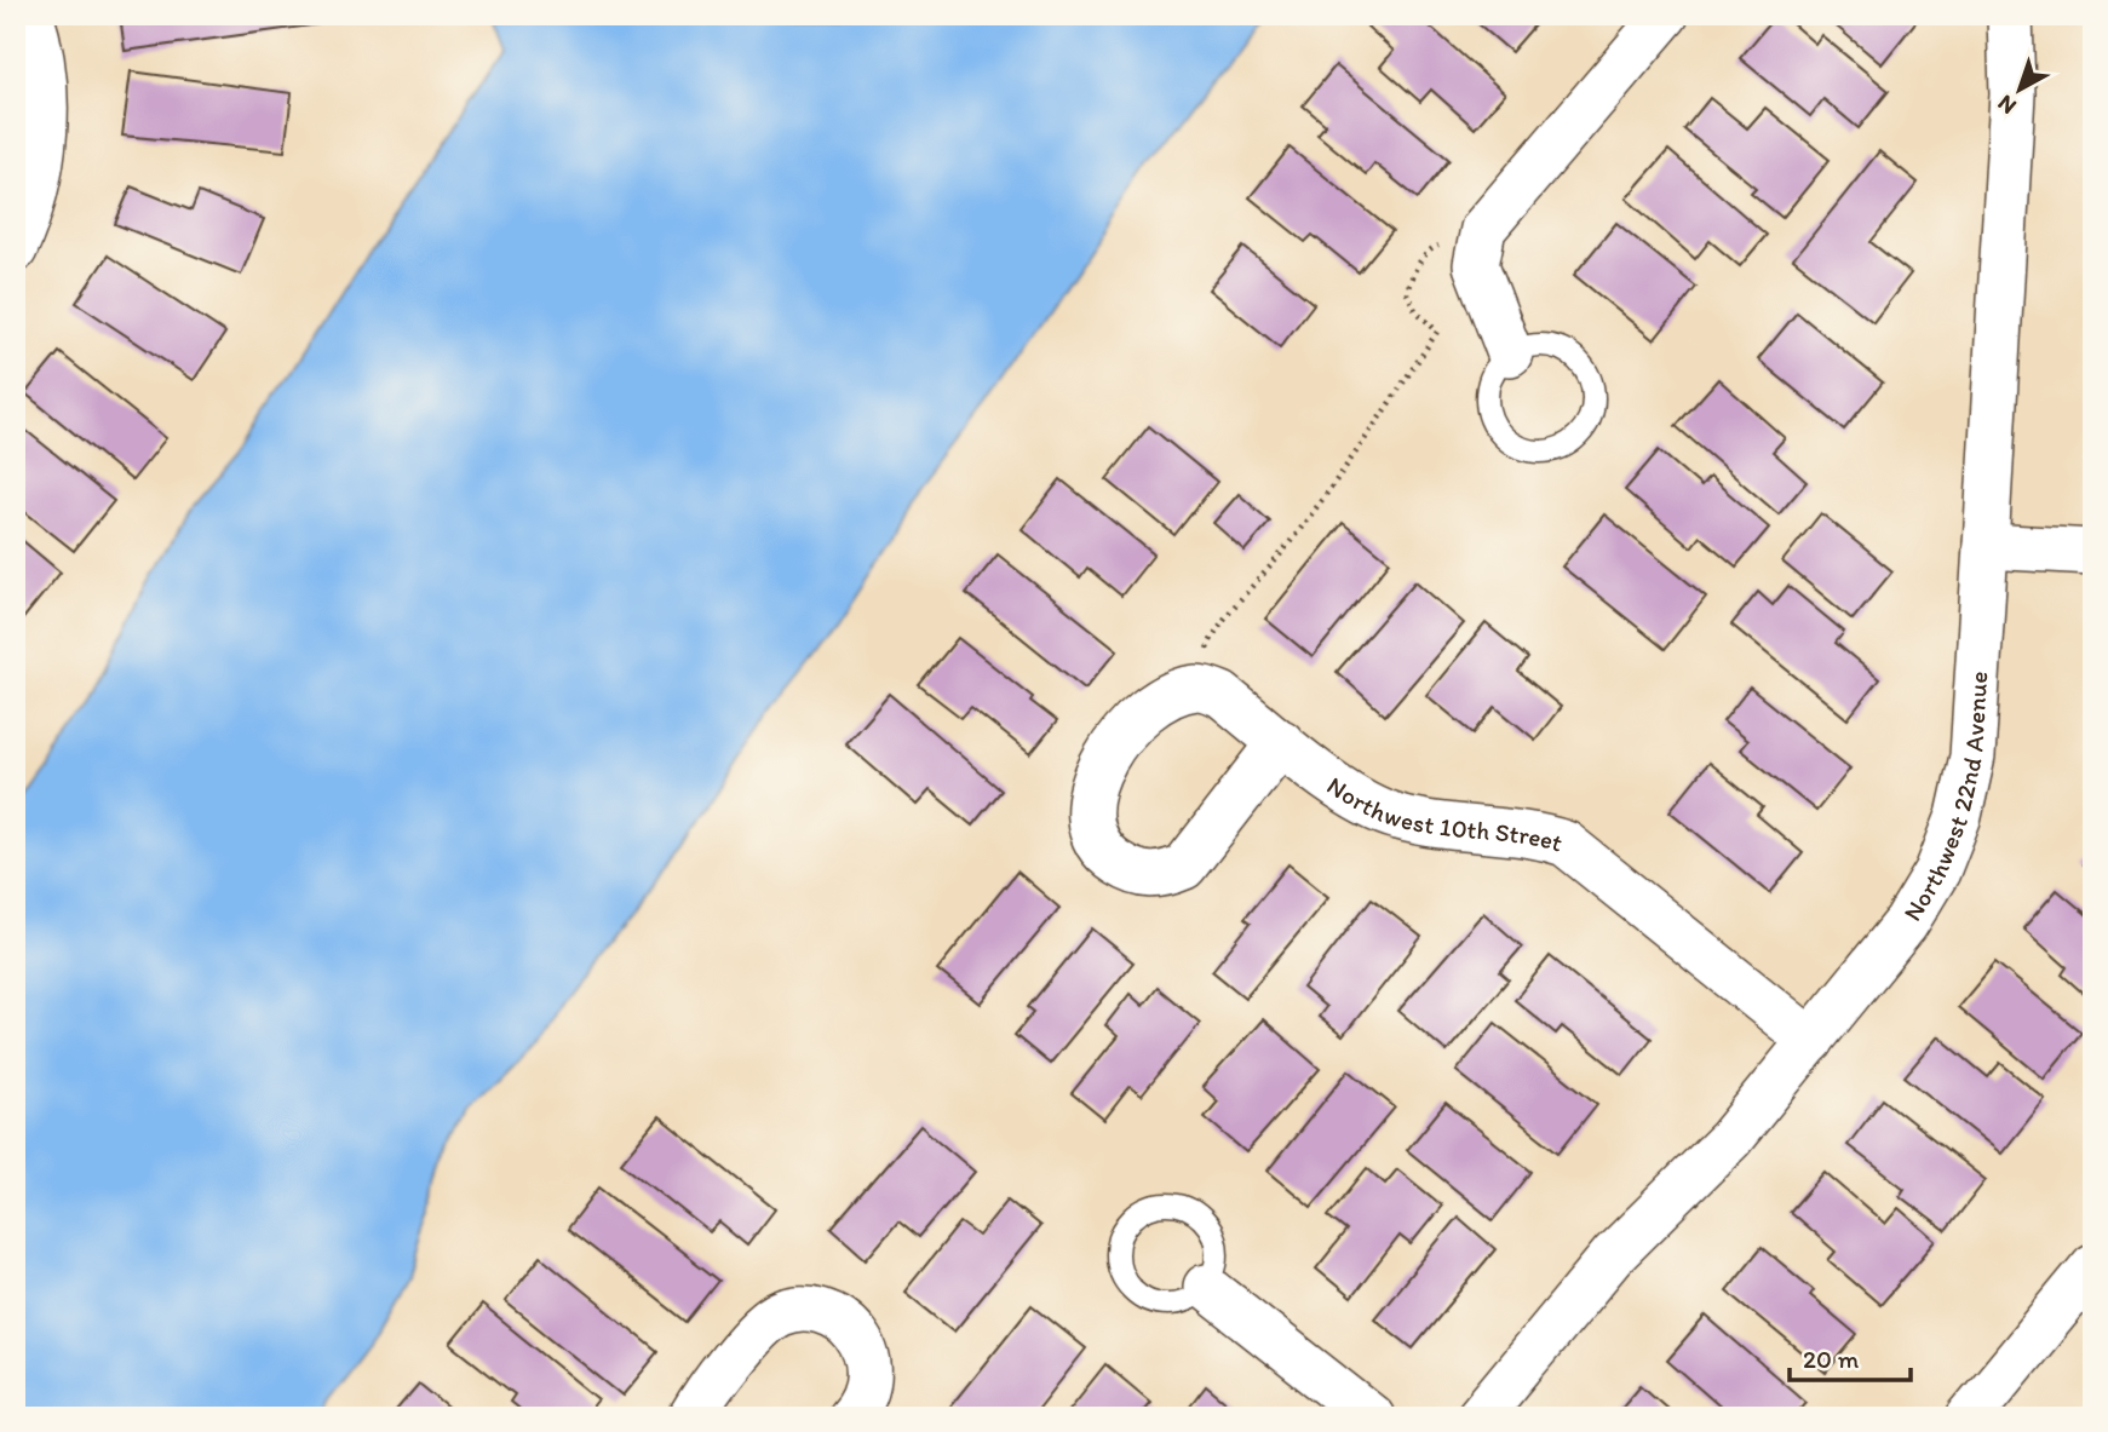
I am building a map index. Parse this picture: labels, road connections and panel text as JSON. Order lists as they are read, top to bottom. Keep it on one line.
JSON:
{"streets":{"street":["Northwest 22nd Avenue","Northwest 10th Street"]},"crossings":[["Northwest 22nd Avenue","Northwest 10th Street"]],"scale_bar":"20 m","north":"bottom left"}
